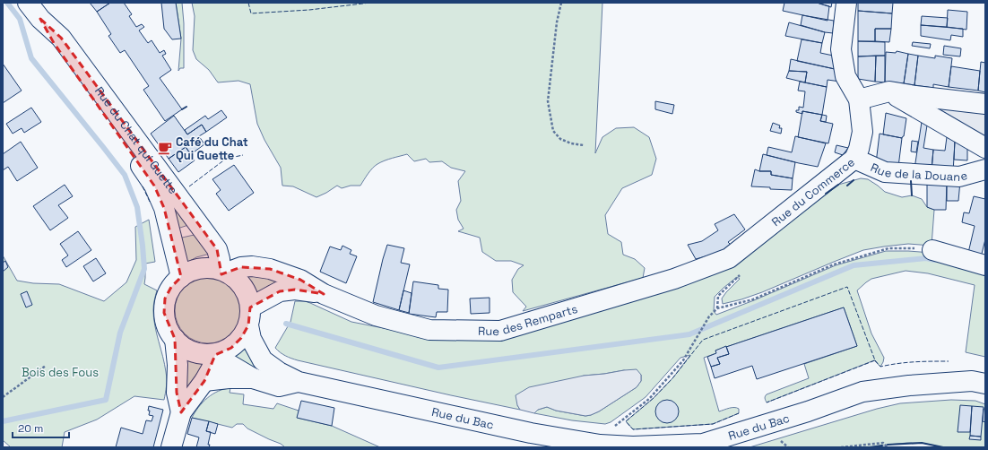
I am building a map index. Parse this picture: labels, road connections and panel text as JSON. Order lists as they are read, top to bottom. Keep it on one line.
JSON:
{"streets":{"main road":["Rue du Chat qui Guette","Rue de la Douane","Rue du Commerce","Rue des Remparts","Rue du Bac"]},"crossings":[["Rue du Chat qui Guette","Rue des Remparts"],["Rue de la Douane","Rue du Commerce"],["Rue du Commerce","Rue des Remparts"]],"parks":["Bois des Fous"],"places":{"cafe":["Café du Chat Qui Guette"]},"scale_bar":"20 m"}
